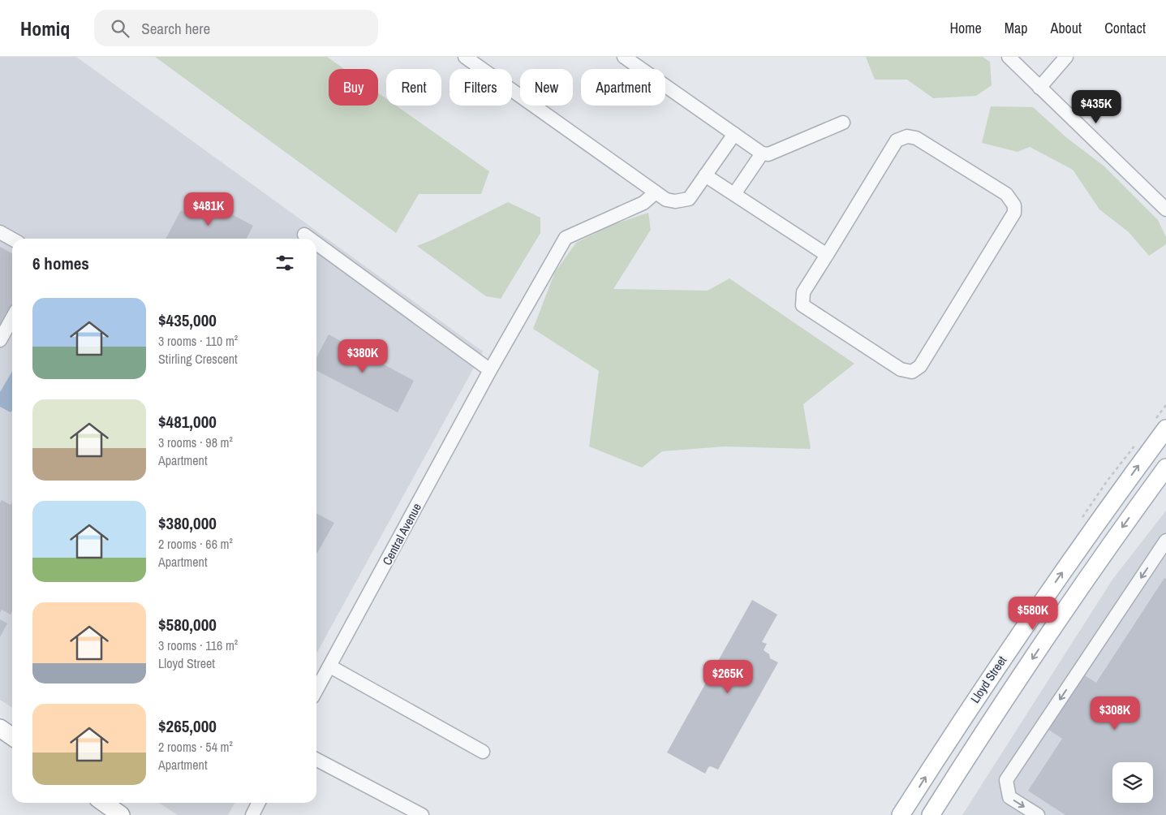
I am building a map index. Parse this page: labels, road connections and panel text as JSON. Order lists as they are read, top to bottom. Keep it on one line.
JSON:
{"streets":{"main road":["Lloyd Street"],"street":["Central Avenue"]},"page":{"header":"Homiq","search":"Search here","nav":["Home","Map","About","Contact"],"chip":["Buy","Rent","Filters","New","Apartment"],"price":["$435K","$481K","$380K","$580K","$265K","$308K"],"heading":"6 homes","list":[{"name":"$435,000","note":"3 rooms · 110 m² · Stirling Crescent"},{"name":"$481,000","note":"3 rooms · 98 m² · Apartment"},{"name":"$380,000","note":"2 rooms · 66 m² · Apartment"},{"name":"$580,000","note":"3 rooms · 116 m² · Lloyd Street"},{"name":"$265,000","note":"2 rooms · 54 m² · Apartment"}]}}
